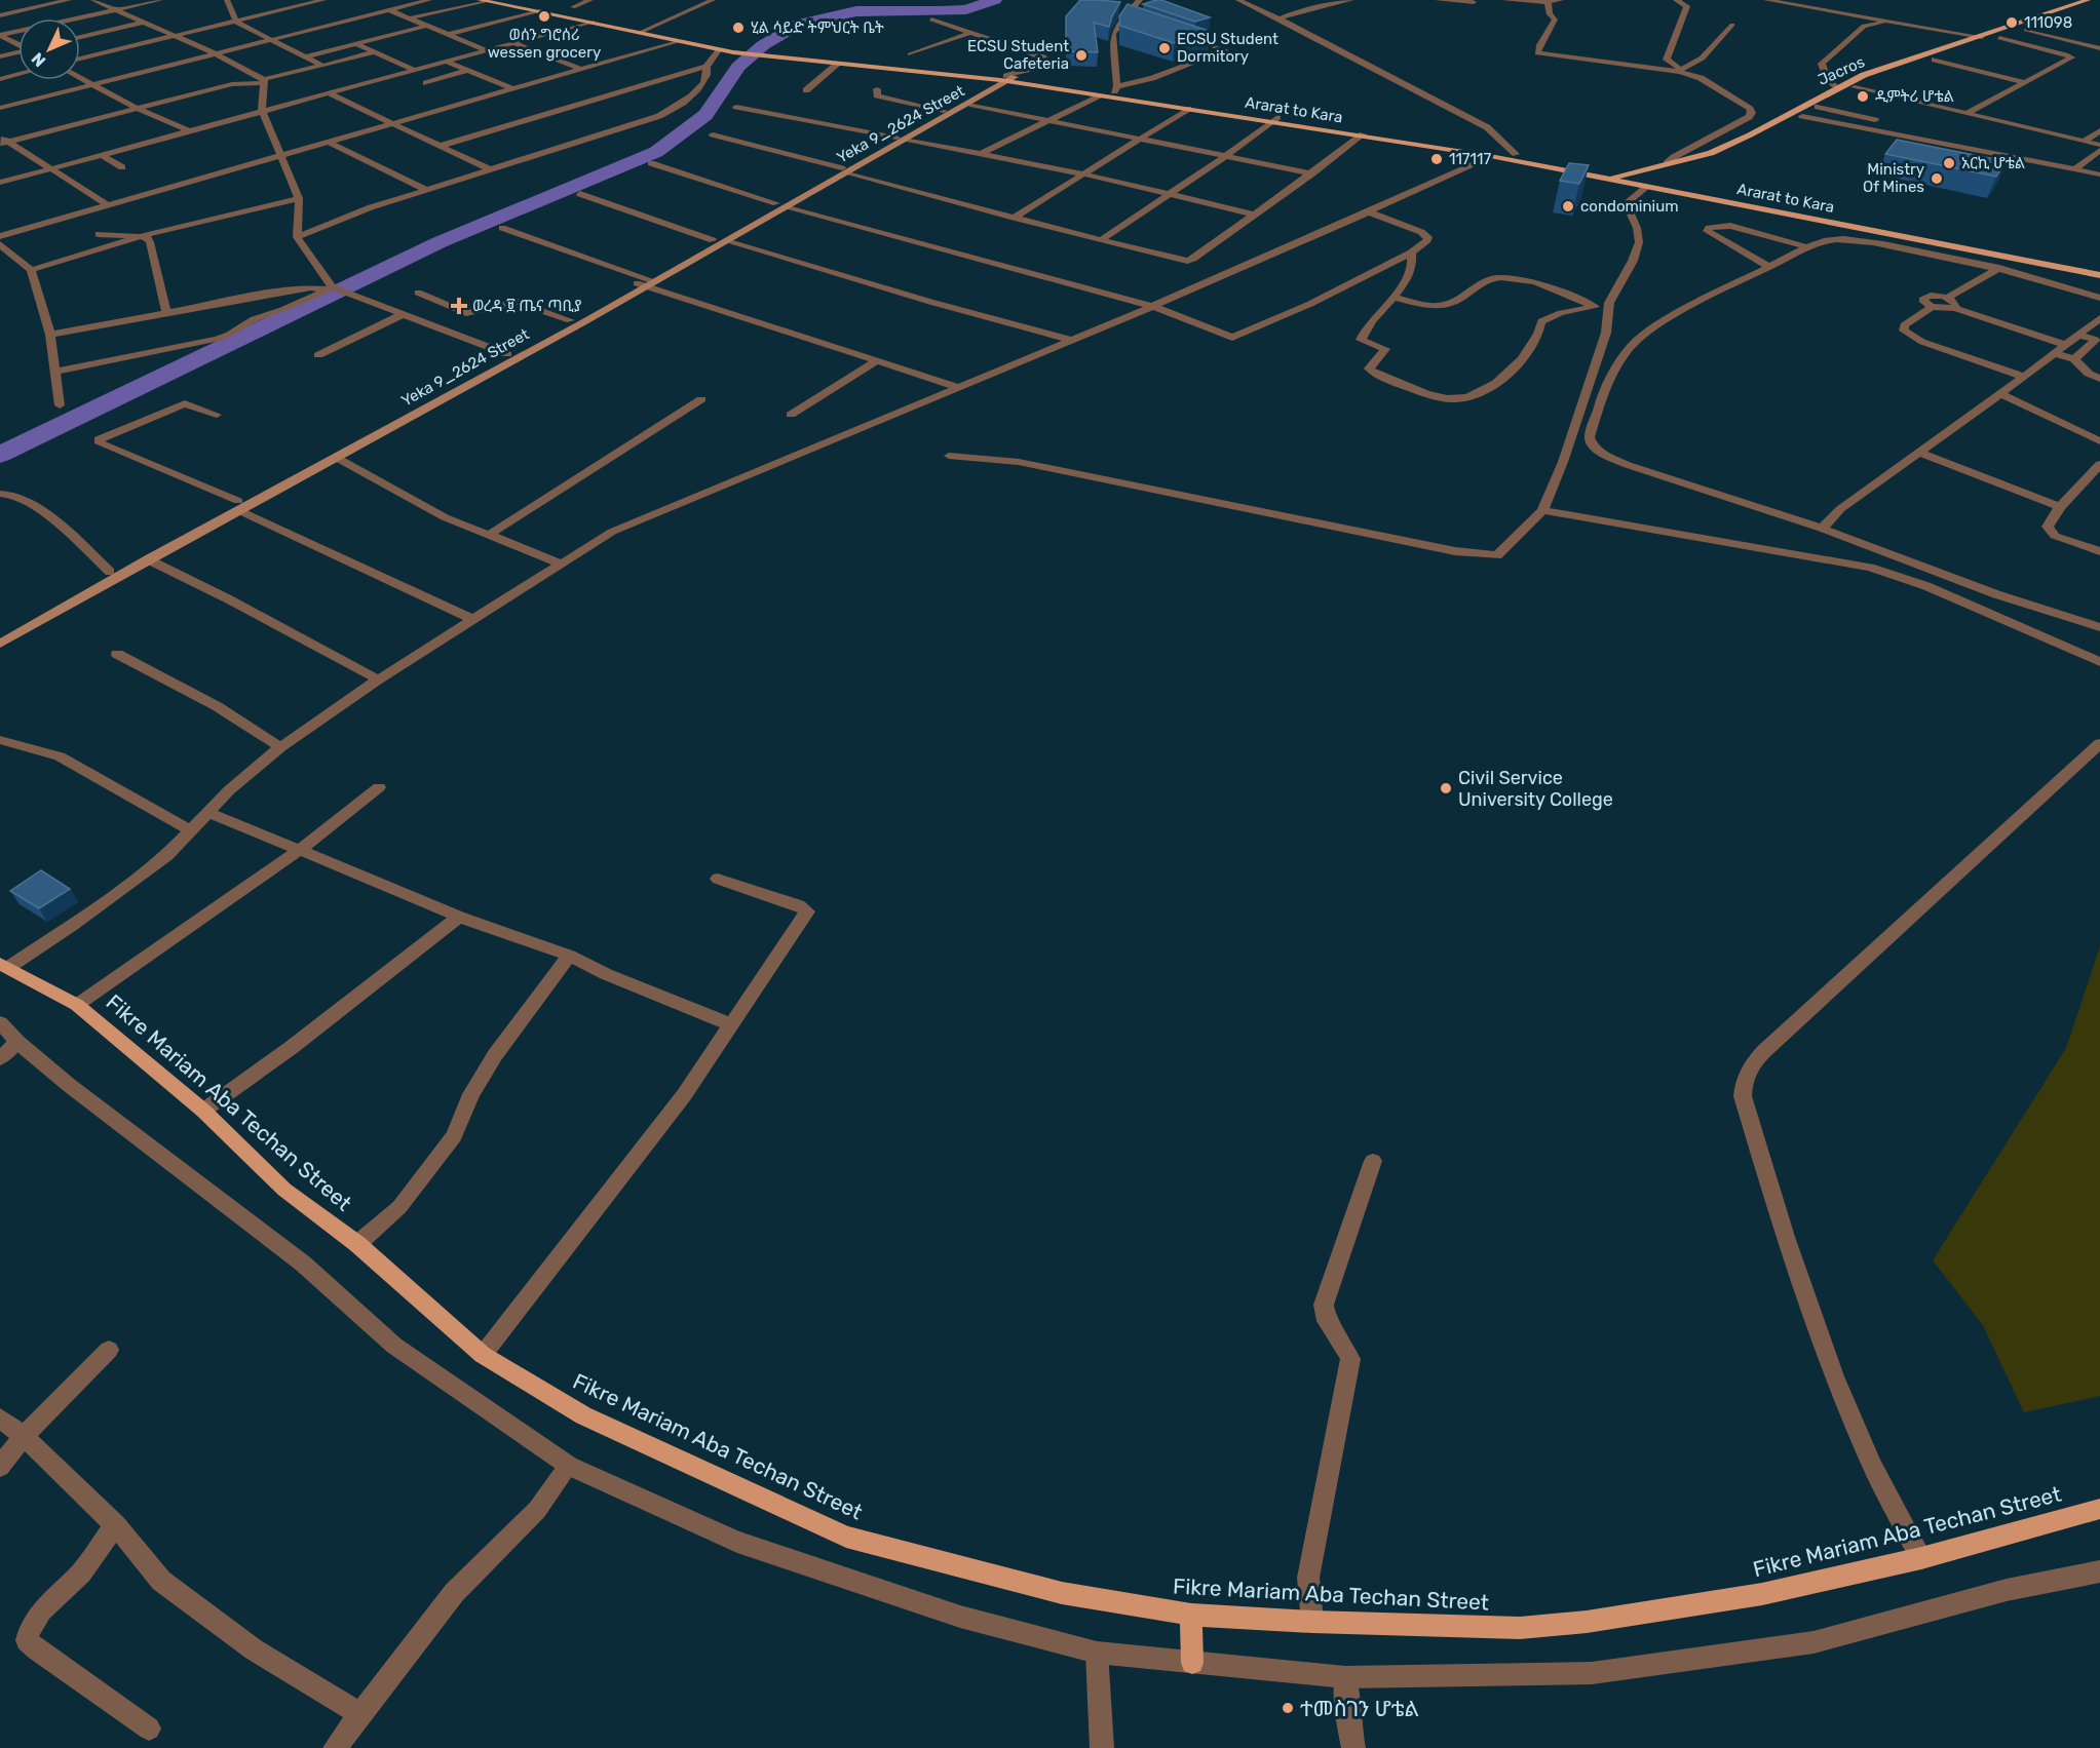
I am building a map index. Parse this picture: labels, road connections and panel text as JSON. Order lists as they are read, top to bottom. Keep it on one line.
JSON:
{"streets":{"main road":["Jacros","Ararat to Kara","Yeka 9_2624 Street","Fikre Mariam Aba Techan Street"]},"crossings":[["Jacros","Ararat to Kara"],["Ararat to Kara","Yeka 9_2624 Street"]],"places":{"other":["ወሰን ግሮሰሪ wessen grocery","111098","ሂል ሳይድ ትምህርት ቤት","ECSU Student Dormitory","ECSU Student Cafeteria","ዲምትሪ ሆቴል","117117","አርኪ ሆቴል","Ministry Of Mines","condominium","Civil Service University College","ተመስገን ሆቴል"],"health":["ወረዳ ፱ ጤና ጣቢያ"]},"north":"bottom left"}
